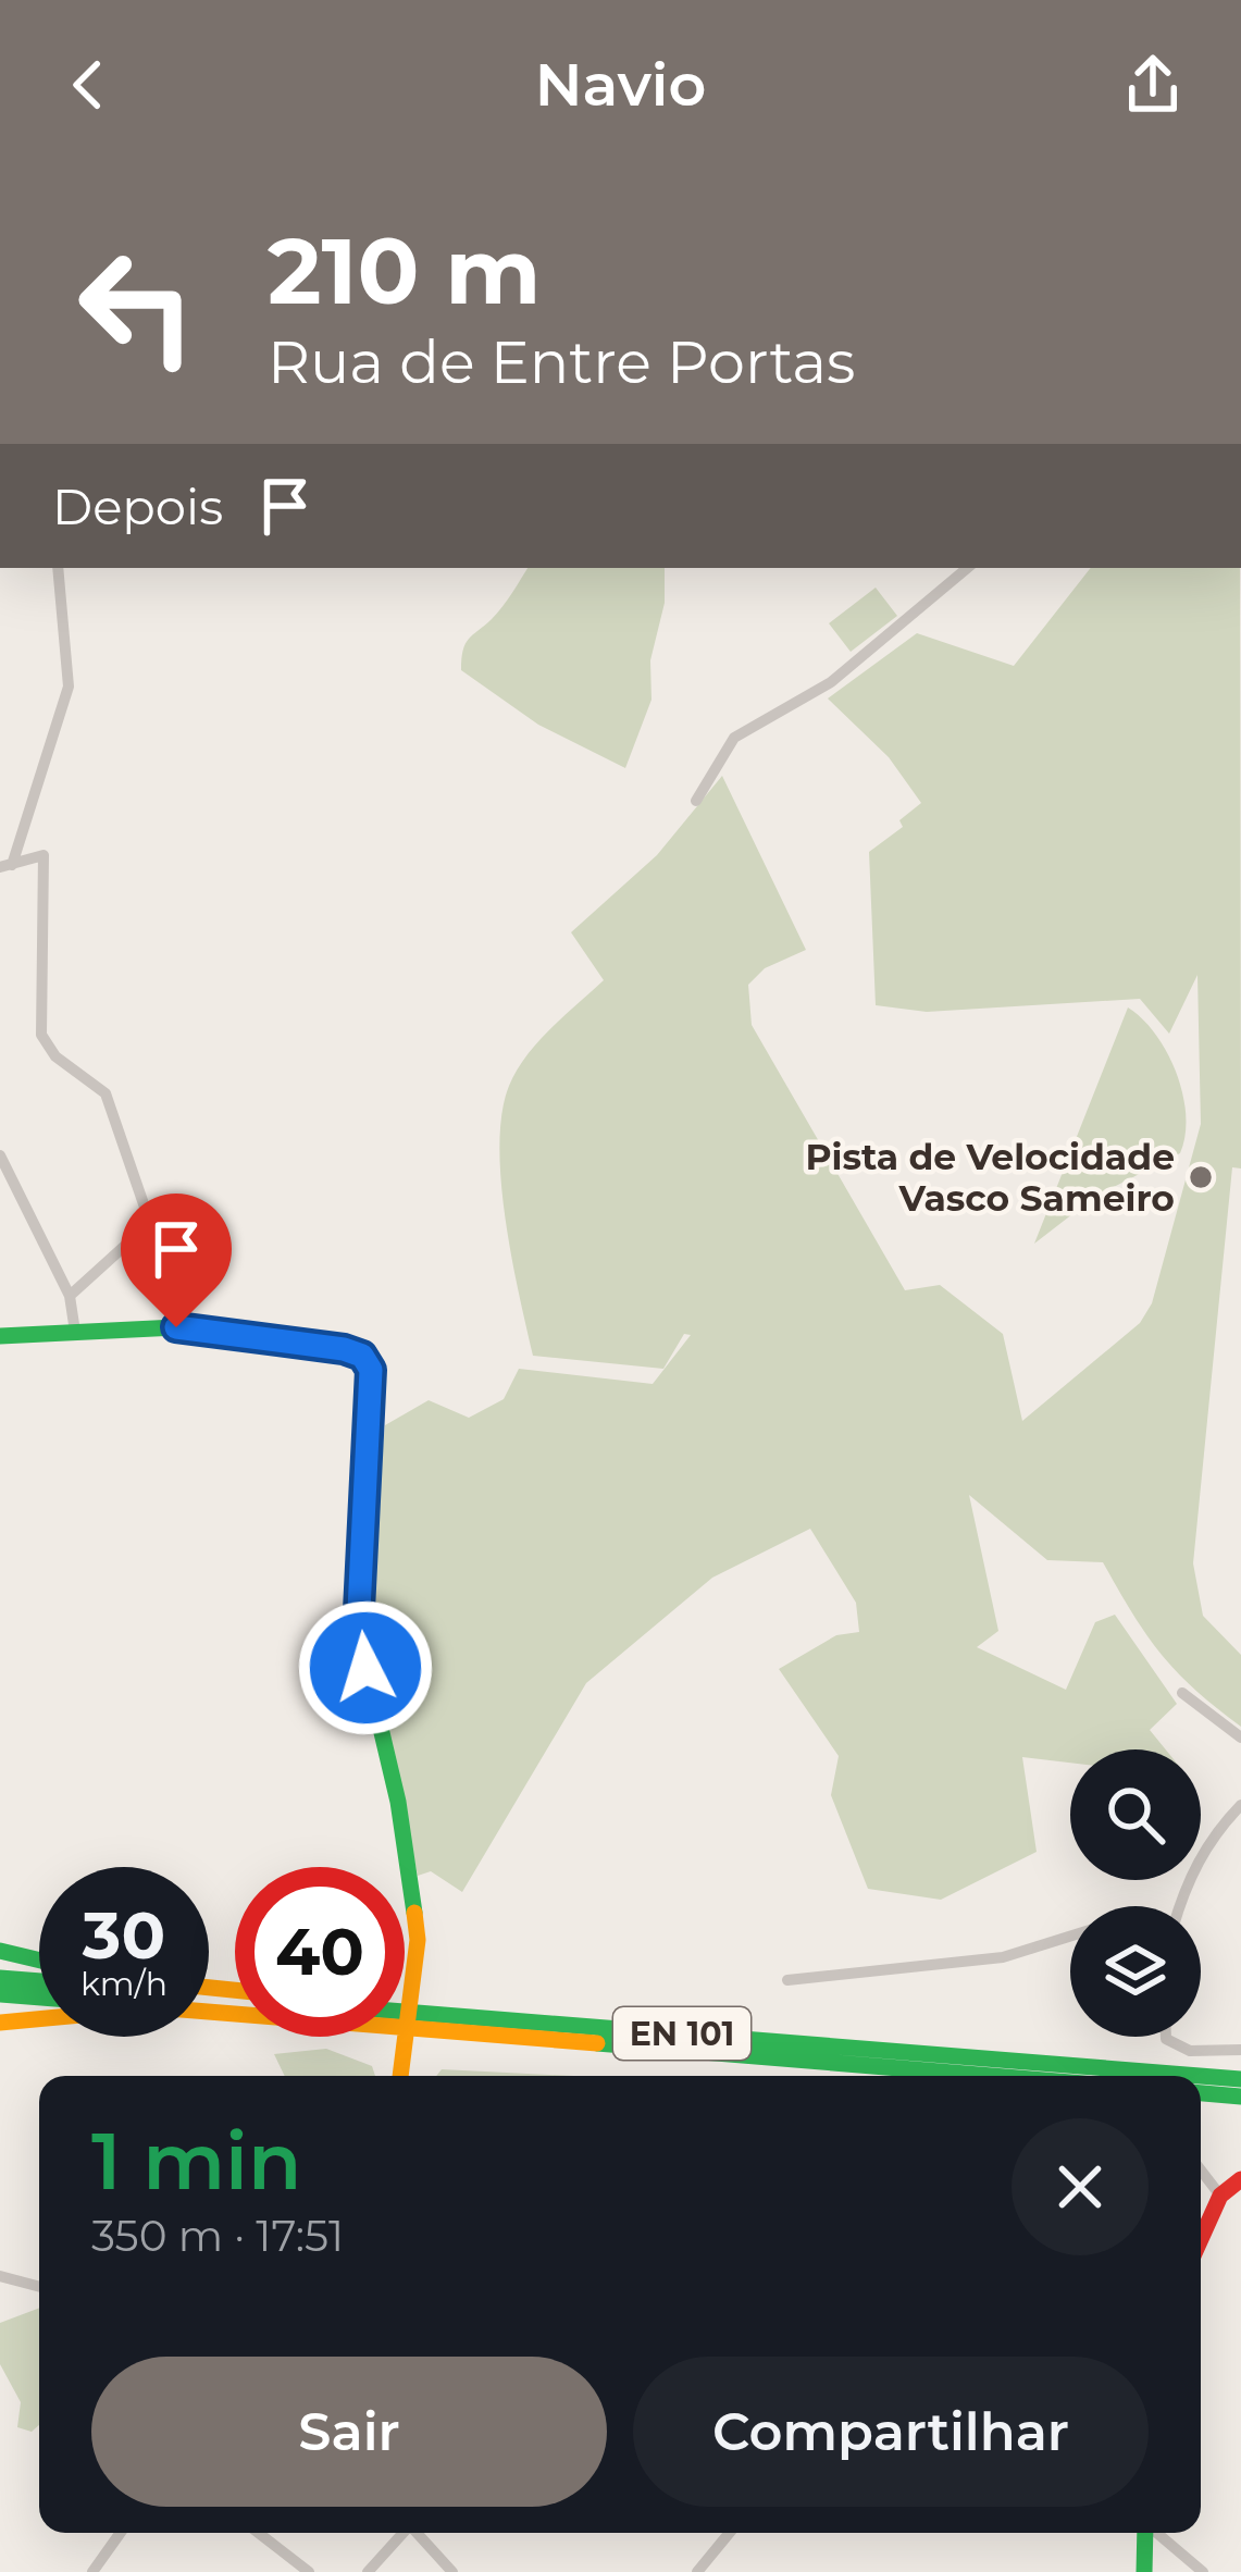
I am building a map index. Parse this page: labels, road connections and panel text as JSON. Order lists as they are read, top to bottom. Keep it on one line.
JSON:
{"streets":{"main road":["EN 101"]},"places":["Pista de Velocidade Vasco Sameiro"],"page":{"header":"Navio","turn":["210 m","Rua de Entre Portas"],"then":"Depois","speed":"30 km/h","limit":"40","heading":["1 min","350 m · 17:51"],"buttons":["Sair","Compartilhar"]}}
